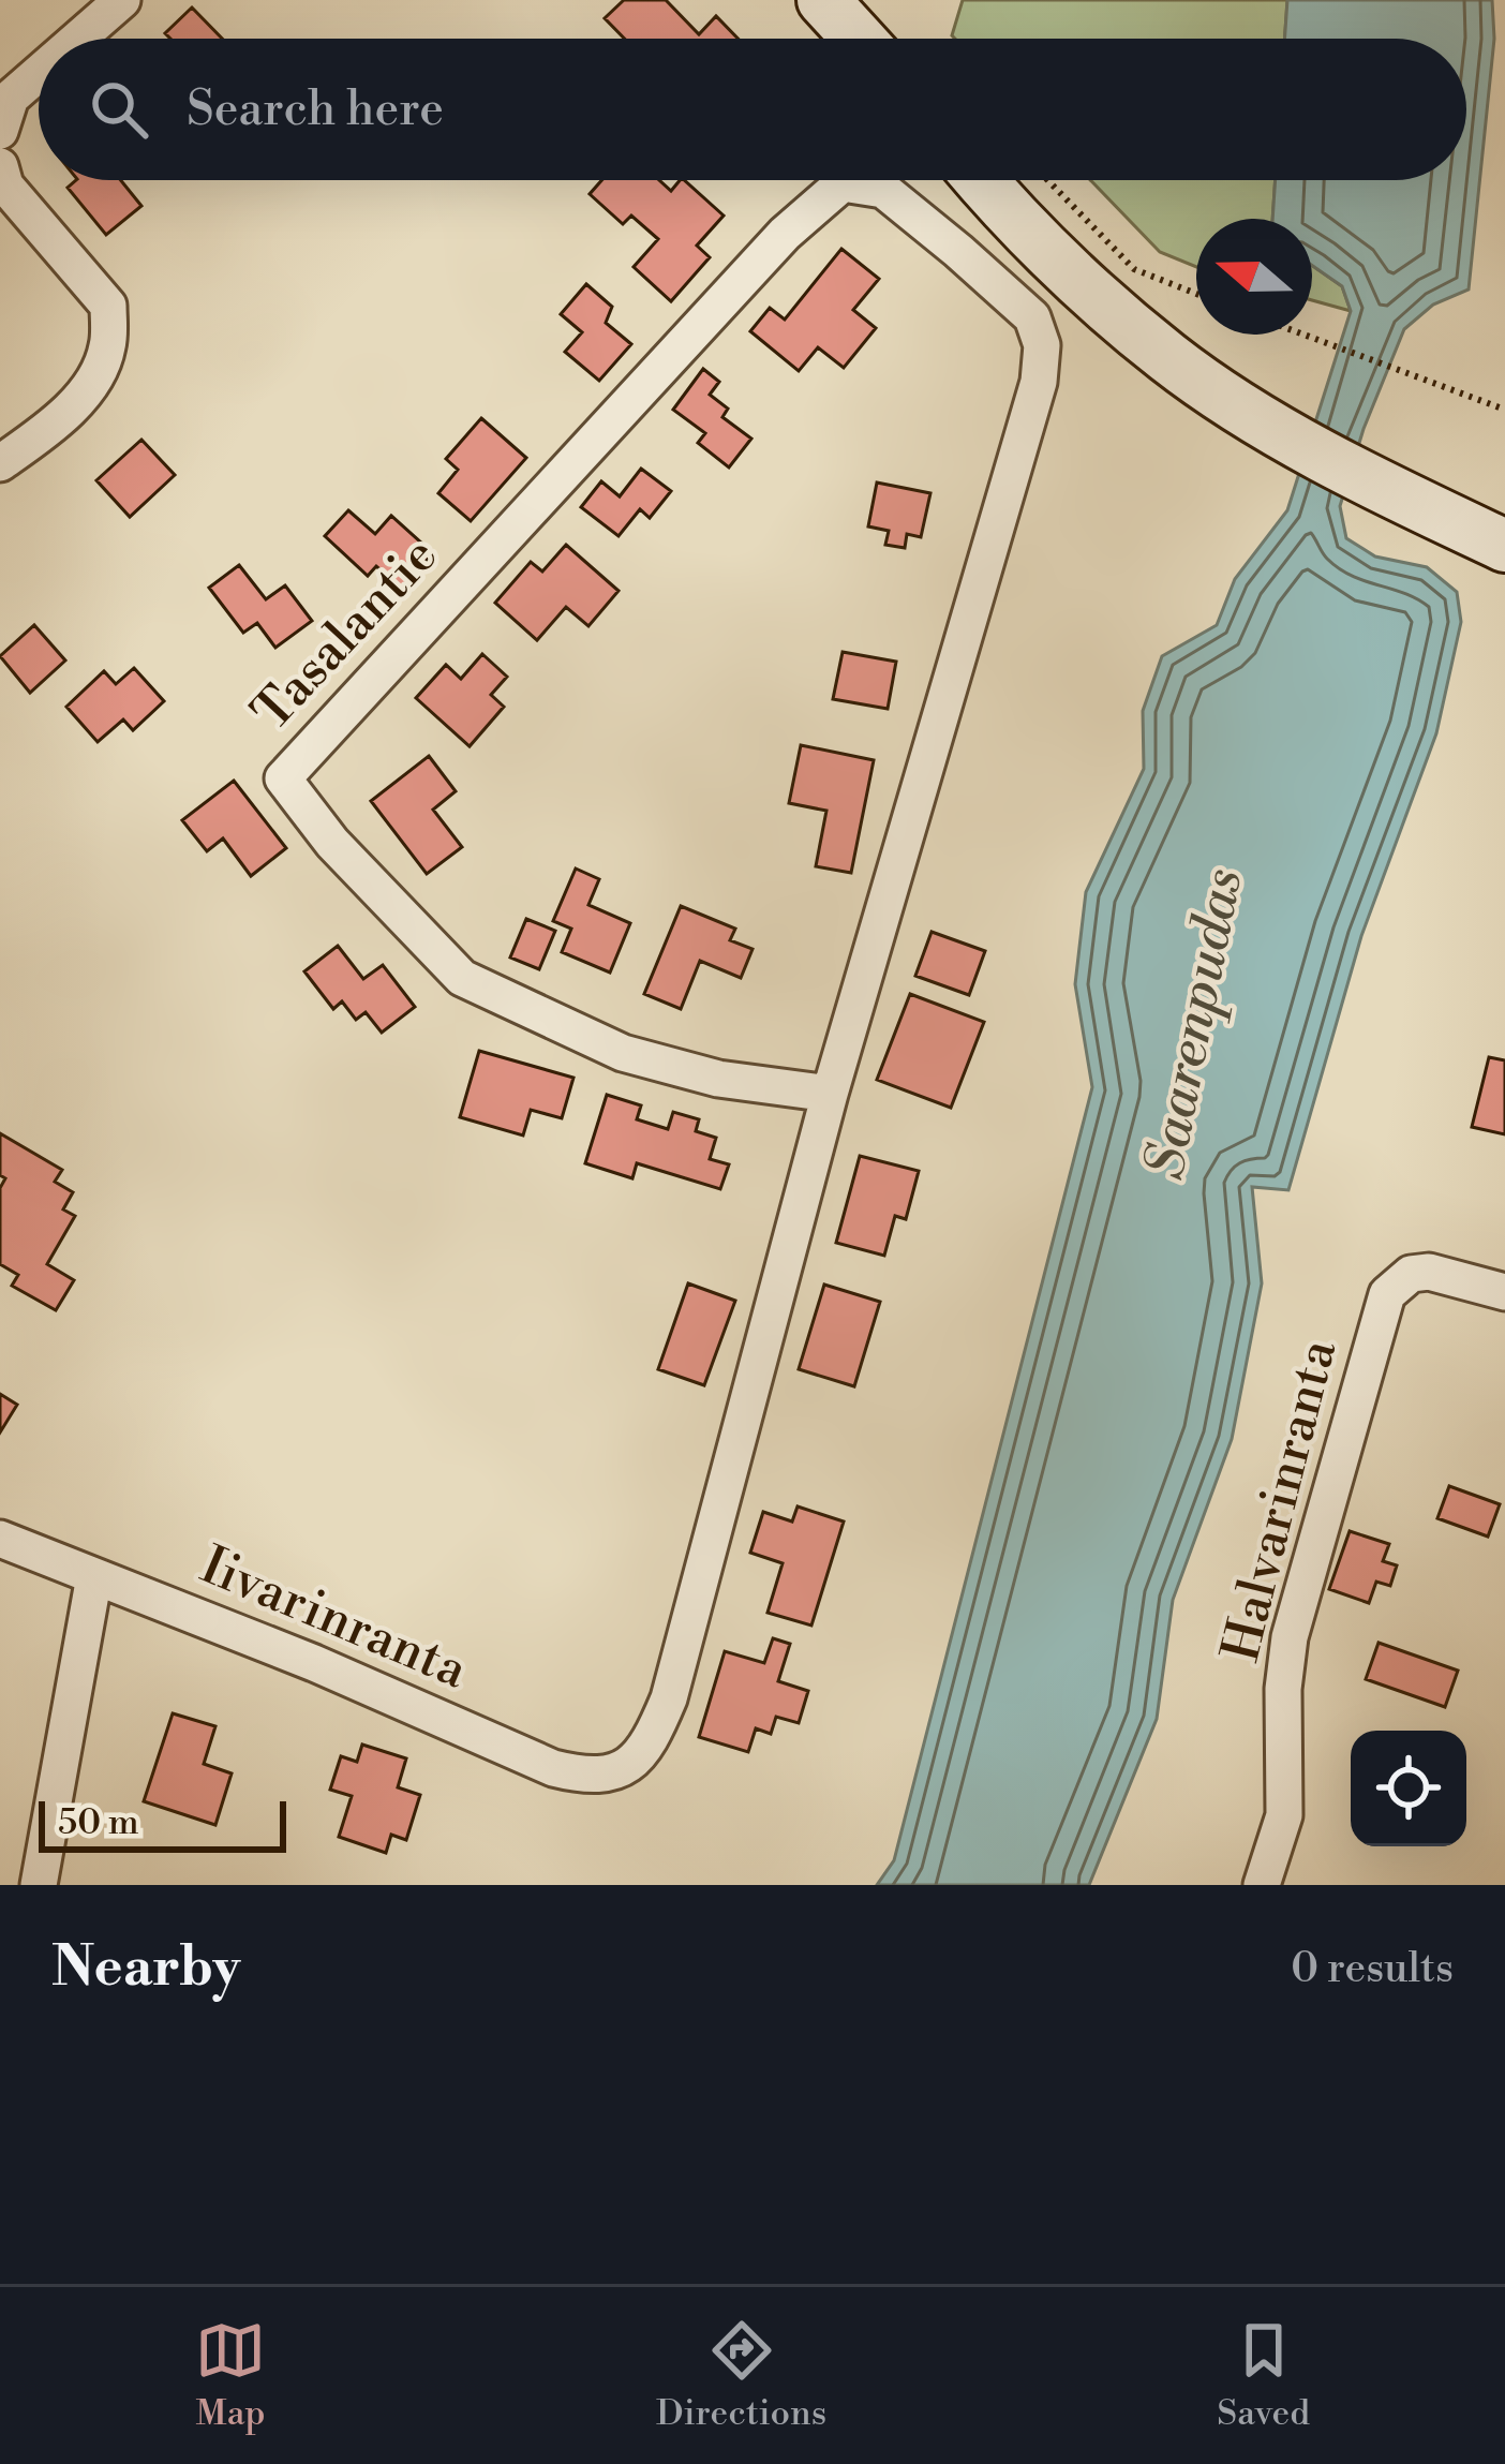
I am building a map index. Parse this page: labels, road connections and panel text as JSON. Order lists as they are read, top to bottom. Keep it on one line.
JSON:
{"streets":{"street":["Tasalantie","Halvarinranta","Iivarinranta"]},"crossings":[["Tasalantie","Iivarinranta"]],"water":["Saarenpudas"],"scale_bar":"50 m","north":"left","page":{"search":"Search here","scale":"50 m","heading":["Nearby","0 results"],"nav":["Map","Directions","Saved"]}}
